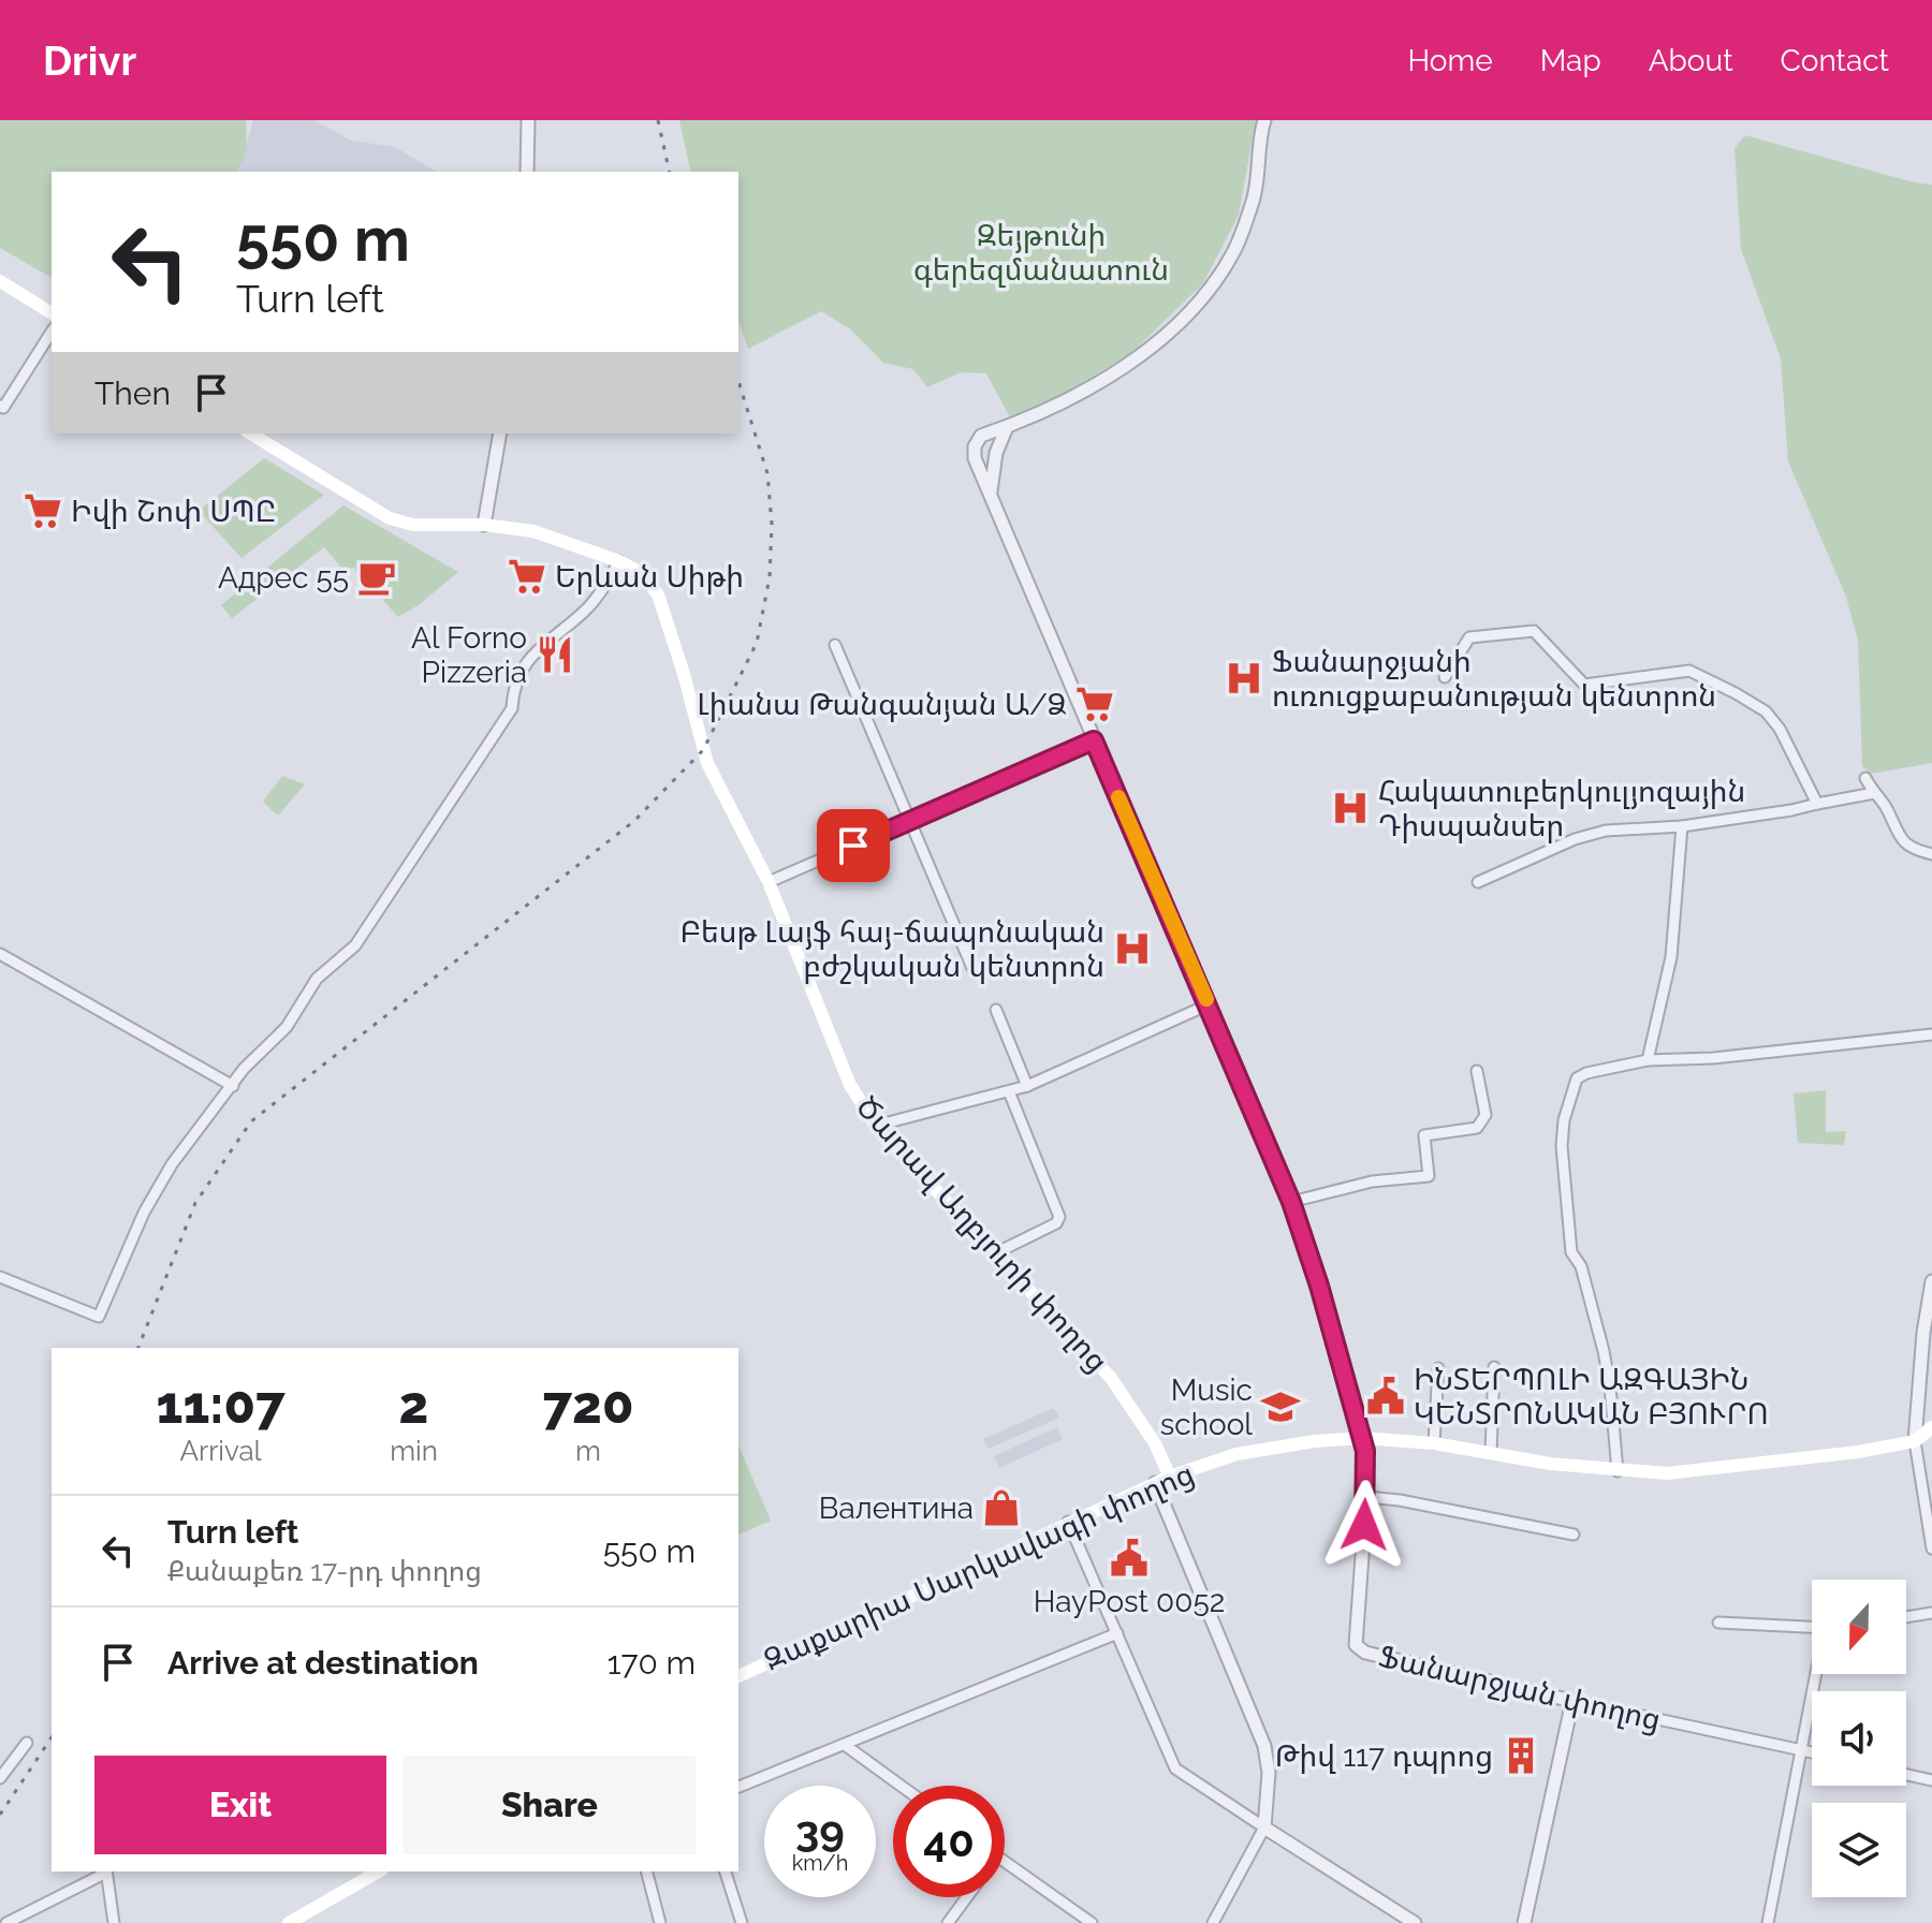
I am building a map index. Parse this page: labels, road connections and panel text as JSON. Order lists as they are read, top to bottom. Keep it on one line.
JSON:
{"streets":{"main road":["Ծարավ Աղբյուրի փողոց","Զաքարիա Սարկավագի փողոց"],"street":["Ֆանարջյան փողոց"]},"crossings":[["Ծարավ Աղբյուրի փողոց","Զաքարիա Սարկավագի փողոց"],["Զաքարիա Սարկավագի փողոց","Ֆանարջյան փողոց"]],"parks":["Զեյթունի գերեզմանատուն"],"places":{"supermarket":["Իվի Շոփ ՍՊԸ","Երևան Սիթի","Լիանա Թանգանյան Ա/Ձ"],"cafe":["Адрес 55"],"restaurant":["Al Forno Pizzeria"],"hospital":["Ֆանարջյանի ուռուցքաբանության կենտրոն","Հակատուբերկուլյոզային Դիսպանսեր","Բեսթ Լայֆ հայ-ճապոնական բժշկական կենտրոն"],"public building":["ԻՆՏԵՐՊՈԼԻ ԱԶԳԱՅԻՆ ԿԵՆՏՐՈՆԱԿԱՆ ԲՅՈՒՐՈ","HayPost 0052"],"school or university":["Music school"],"shop":["Валентина"],"building":["Թիվ 117 դպրոց"]},"north":"bottom","page":{"header":"Drivr","nav":["Home","Map","About","Contact"],"turn":["550 m","Turn left"],"then":"Then","eta":["11:07","Arrival","2","min","720","m"],"list":[{"name":"Turn left","note":"Քանաքեռ 17-րդ փողոց","value":"550 m"},{"name":"Arrive at destination","value":"170 m"}],"buttons":["Exit","Share"],"speed":"39 km/h","limit":"40"}}
